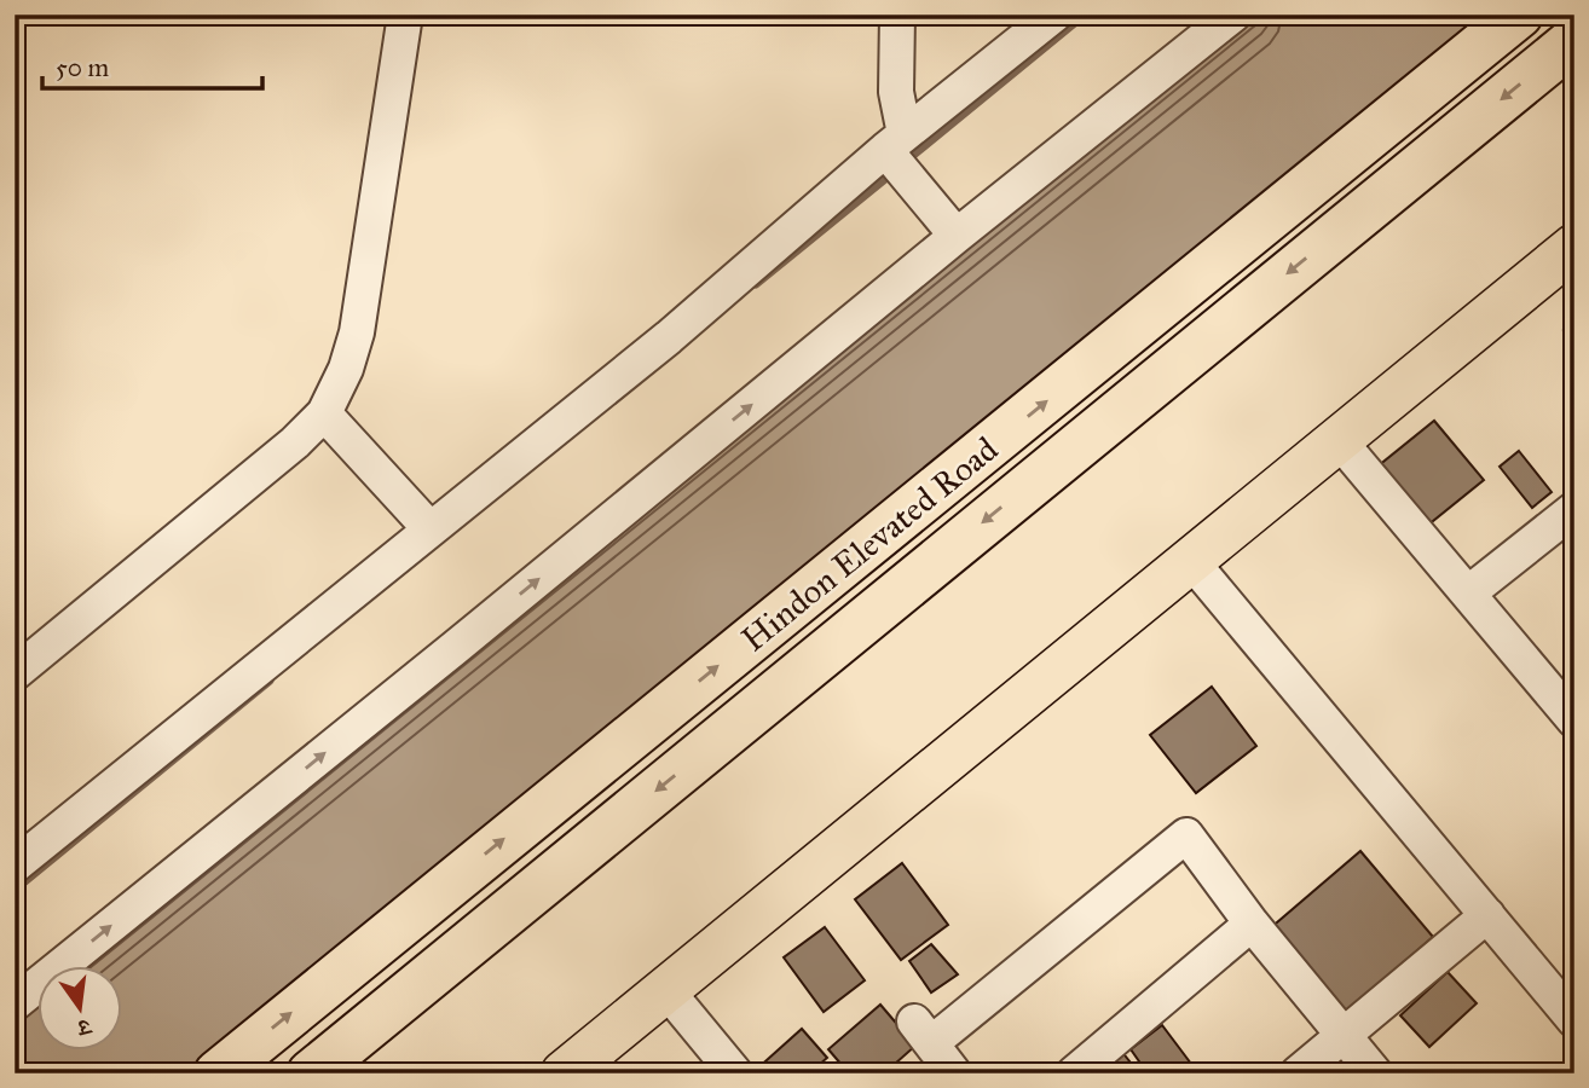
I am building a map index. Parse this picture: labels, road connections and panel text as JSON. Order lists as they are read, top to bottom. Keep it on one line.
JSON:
{"streets":{"highway":["Hindon Elevated Road"]},"scale_bar":"50 m","north":"bottom"}
